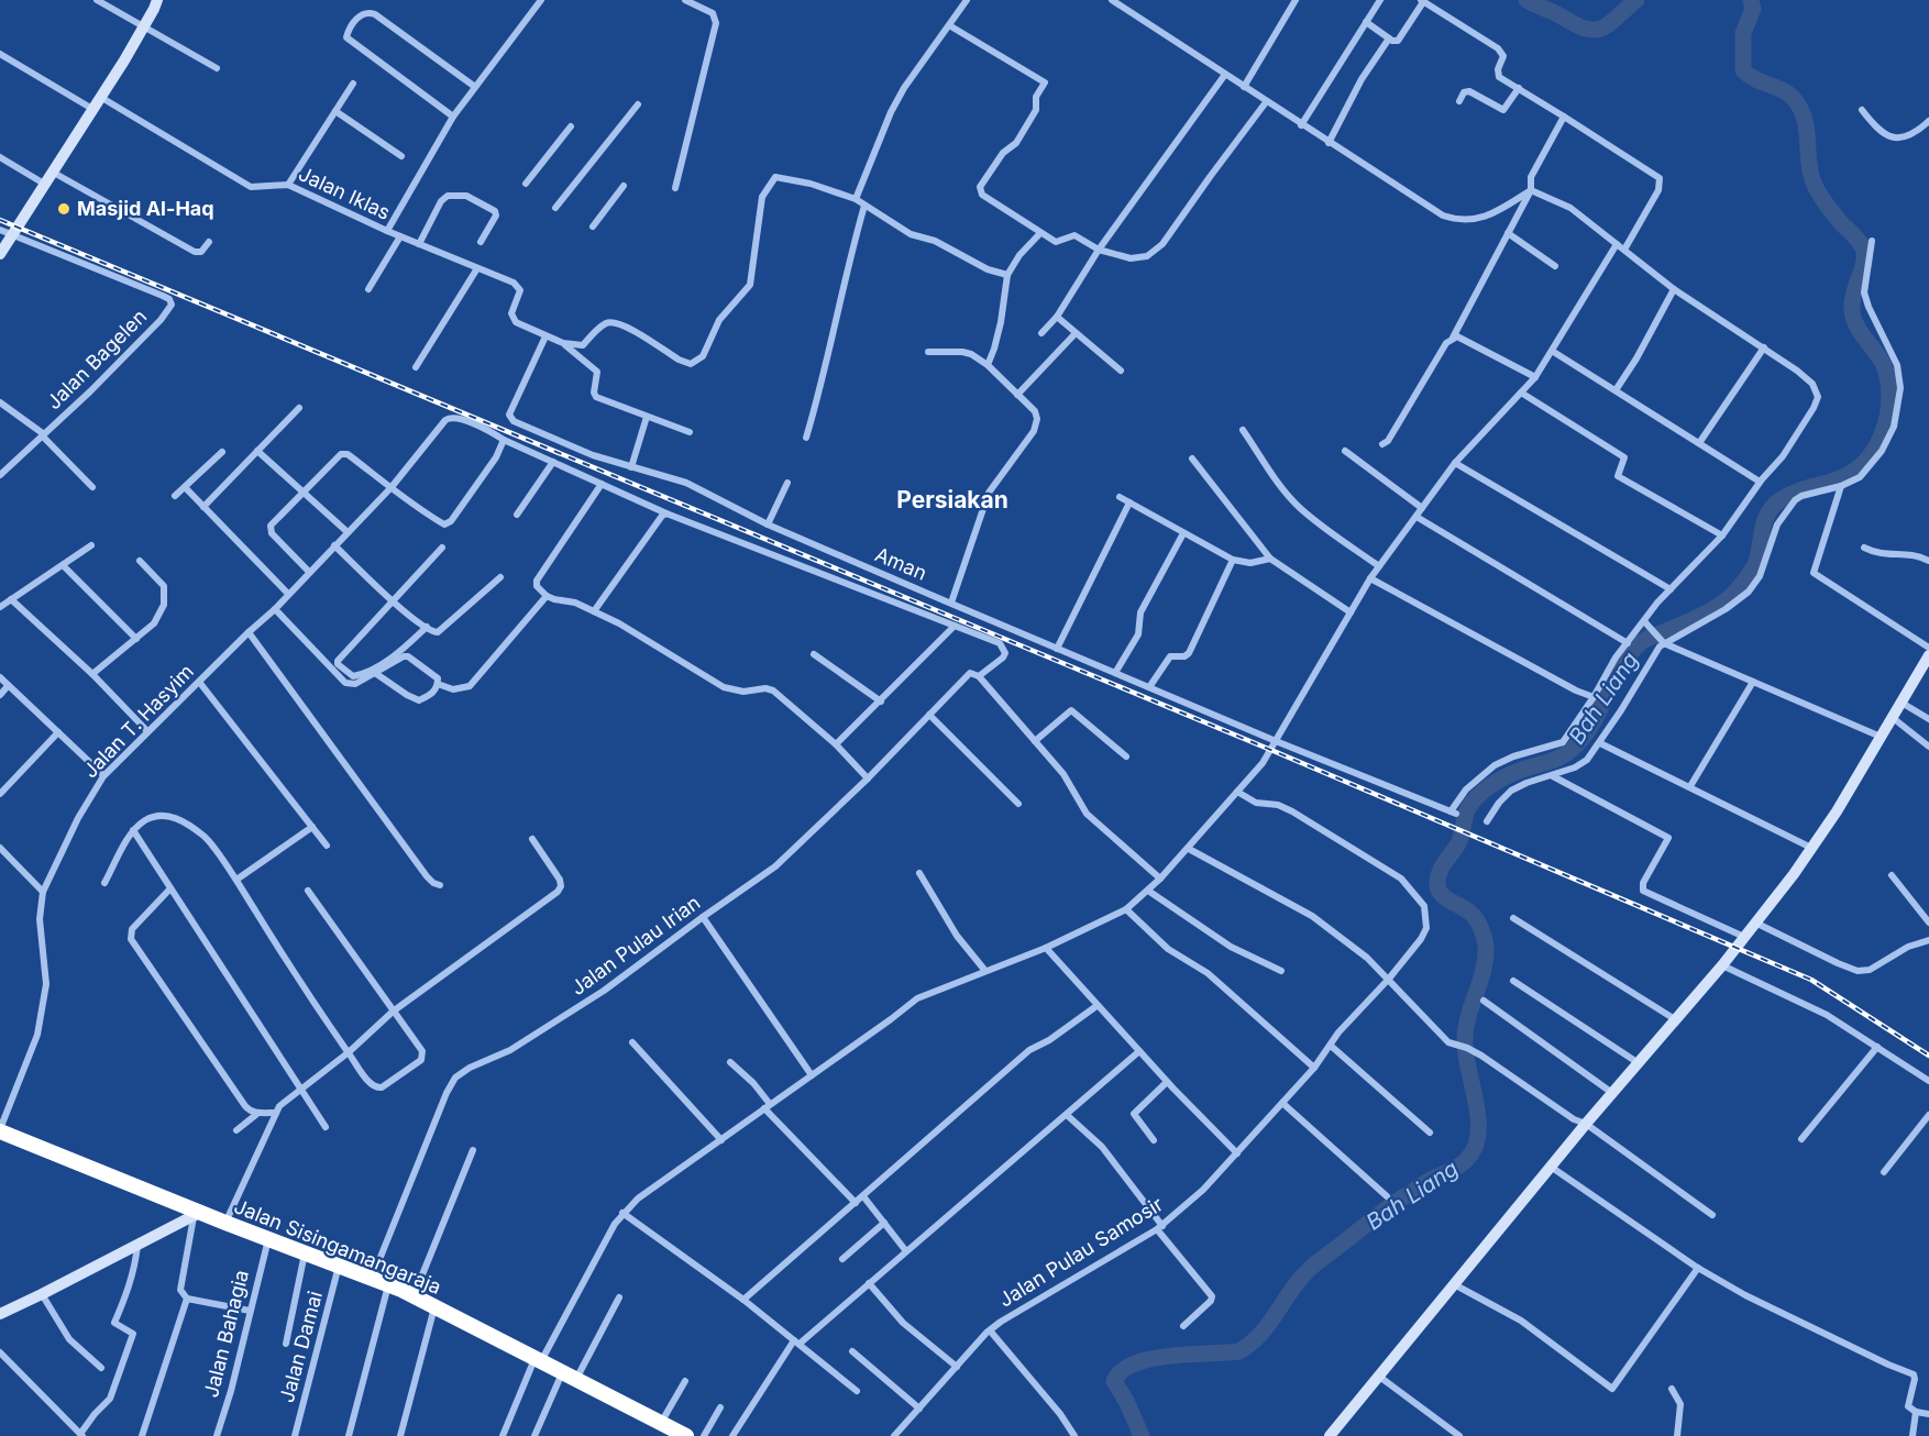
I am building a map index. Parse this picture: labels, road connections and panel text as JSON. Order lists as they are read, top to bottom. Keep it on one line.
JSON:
{"streets":{"highway":["Jalan Sisingamangaraja"],"street":["Jalan Iklas","Jalan Bagelen","Aman","Jalan T. Hasyim","Jalan Pulau Irian","Jalan Pulau Samosir","Jalan Bahagia","Jalan Damai"]},"crossings":[["Jalan Iklas","Aman"],["Jalan T. Hasyim","Jalan Sisingamangaraja"],["Jalan Pulau Irian","Jalan Sisingamangaraja"],["Jalan Sisingamangaraja","Jalan Bahagia"],["Jalan Sisingamangaraja","Jalan Damai"]],"districts":["Persiakan"],"water":["Bah Liang"],"places":["Masjid Al-Haq"]}
